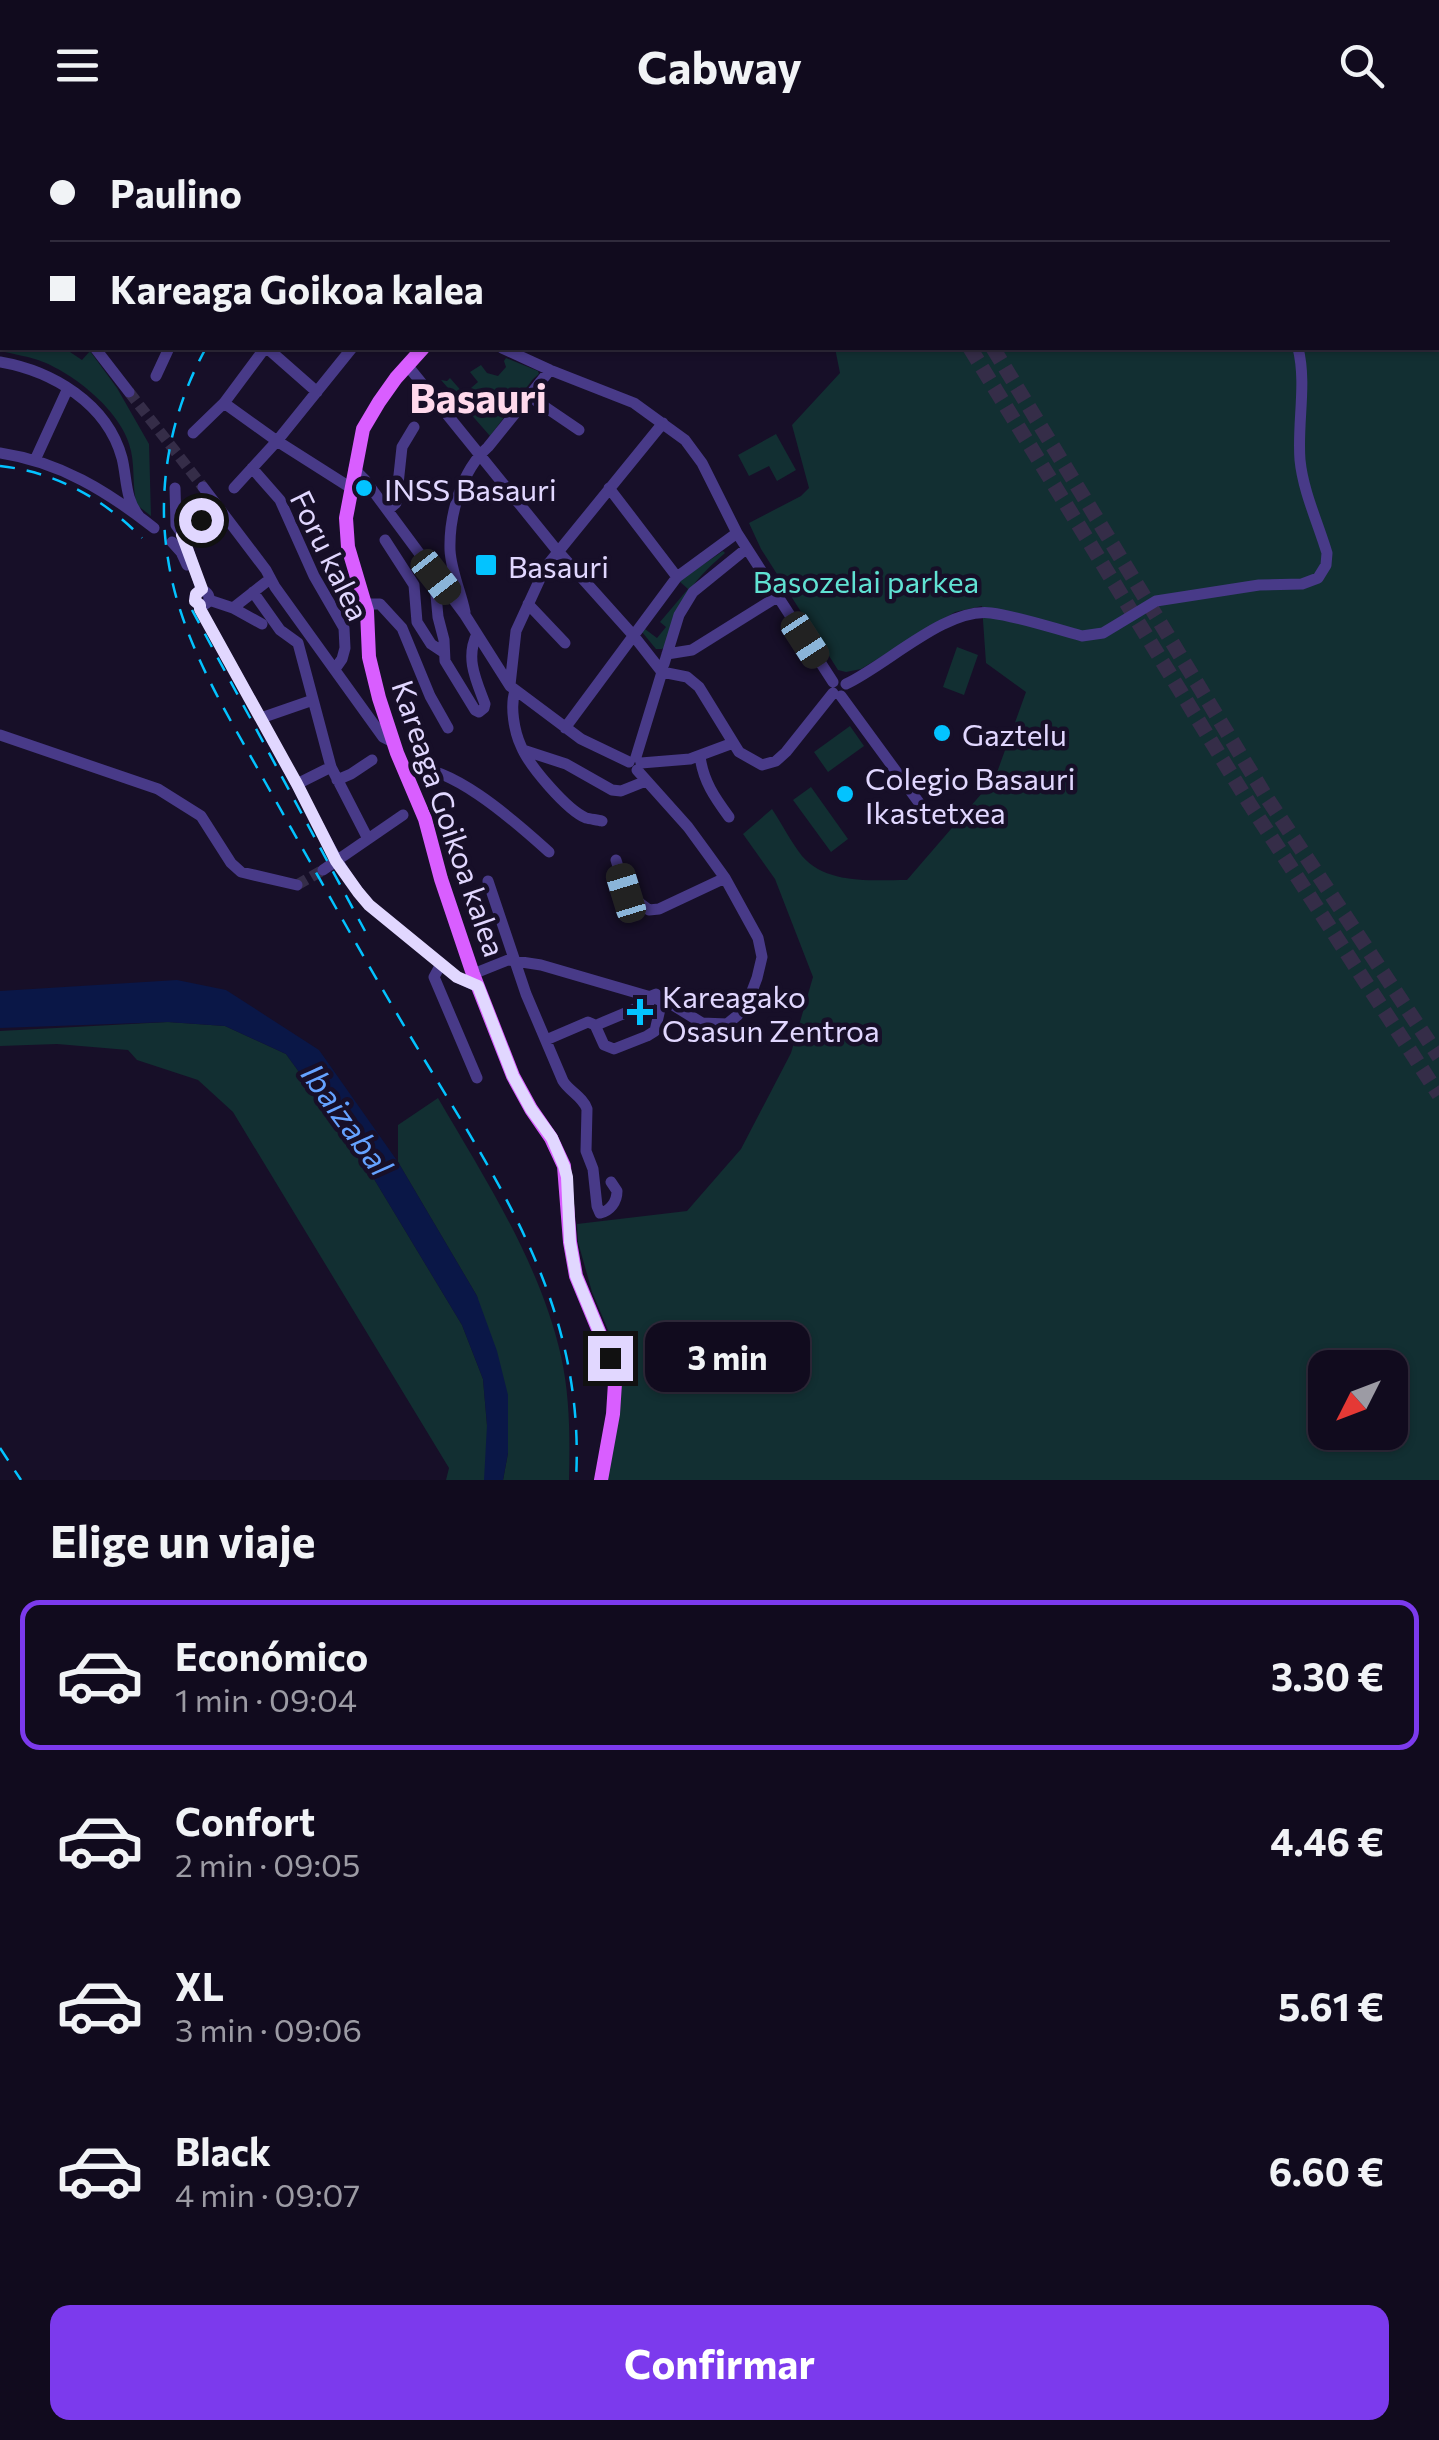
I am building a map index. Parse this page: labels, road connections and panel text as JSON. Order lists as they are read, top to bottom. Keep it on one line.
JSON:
{"streets":{"main road":["Kareaga Goikoa kalea"],"street":["Foru kalea"]},"districts":["Basauri"],"water":["Ibaizabal"],"parks":["Basozelai parkea"],"places":{"other":["INSS Basauri","Gaztelu","Colegio Basauri Ikastetxea"],"transit":["Basauri"],"health":["Kareagako Osasun Zentroa"]},"north":"bottom left","page":{"header":"Cabway","banner":["Paulino","Kareaga Goikoa kalea"],"bubble":"3 min","heading":"Elige un viaje","list":[{"name":"Económico","note":"1 min · 09:04","value":"3.30 €"},{"name":"Confort","note":"2 min · 09:05","value":"4.46 €"},{"name":"XL","note":"3 min · 09:06","value":"5.61 €"},{"name":"Black","note":"4 min · 09:07","value":"6.60 €"}],"buttons":"Confirmar"}}
